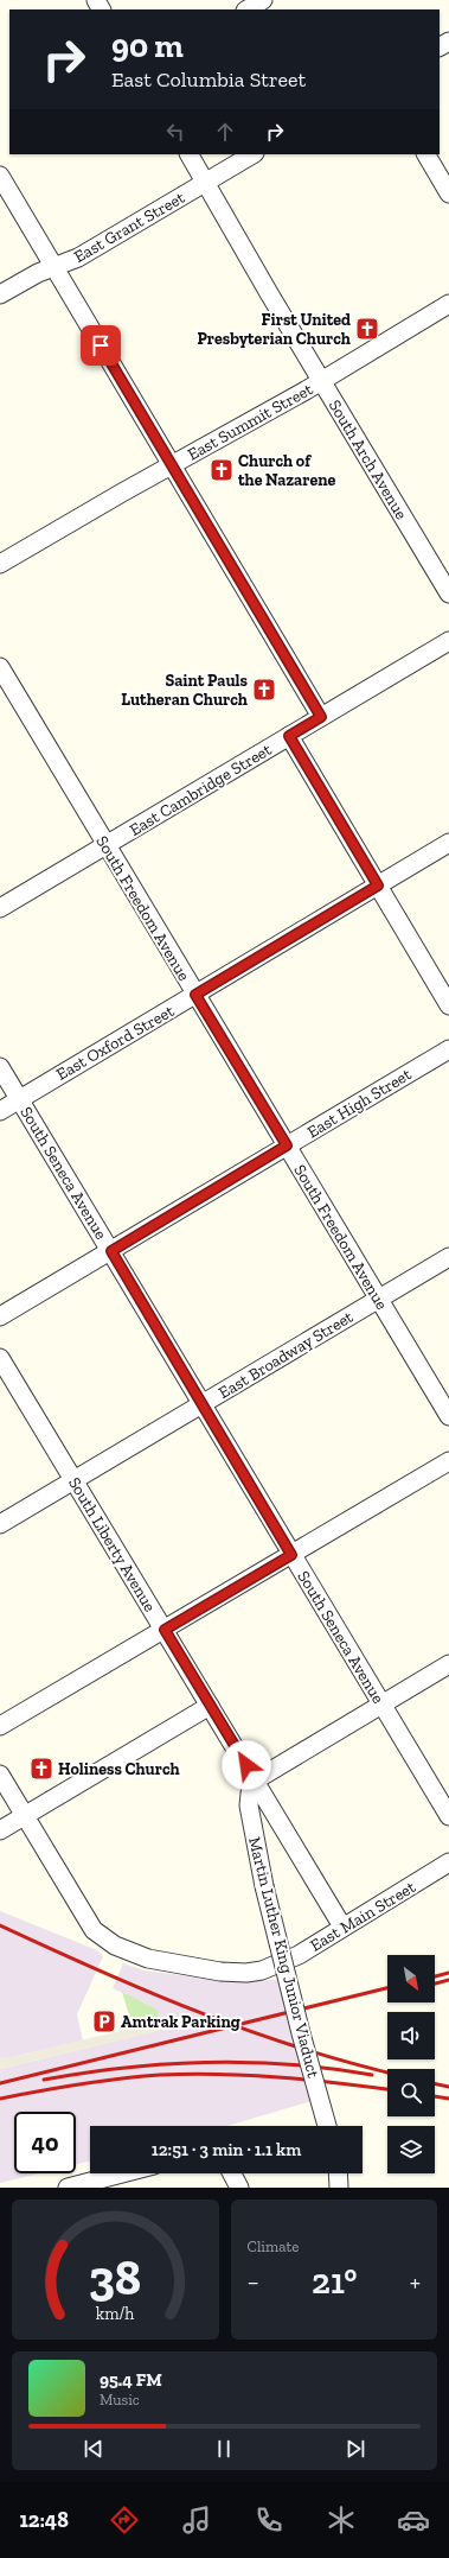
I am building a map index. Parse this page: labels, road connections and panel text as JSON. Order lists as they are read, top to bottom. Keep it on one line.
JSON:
{"streets":{"street":["East Grant Street","East Summit Street","South Arch Avenue","East Cambridge Street","South Freedom Avenue","East Oxford Street","East High Street","South Seneca Avenue","East Broadway Street","South Liberty Avenue","East Main Street","Martin Luther King Junior Viaduct"]},"crossings":[["East Grant Street","South Arch Avenue"],["East Summit Street","South Arch Avenue"],["East Cambridge Street","South Freedom Avenue"],["South Freedom Avenue","East Oxford Street"],["South Freedom Avenue","East High Street"],["South Freedom Avenue","East Broadway Street"],["East Oxford Street","South Seneca Avenue"],["East High Street","South Seneca Avenue"],["South Seneca Avenue","East Broadway Street"],["East Broadway Street","South Liberty Avenue"],["South Liberty Avenue","East Main Street"],["South Liberty Avenue","Martin Luther King Junior Viaduct"]],"places":{"church":["First United Presbyterian Church","Church of the Nazarene","Saint Pauls Lutheran Church","Holiness Church"],"parking":["Amtrak Parking"]},"north":"bottom right","page":{"turn":["90 m","East Columbia Street"],"limit":"40","trip":"12:51 · 3 min · 1.1 km","tile":"Climate","heat":["−","21°","+"],"song":["95.4 FM","Music"],"tabs":"12:48","gauge":["38","km/h"]}}
